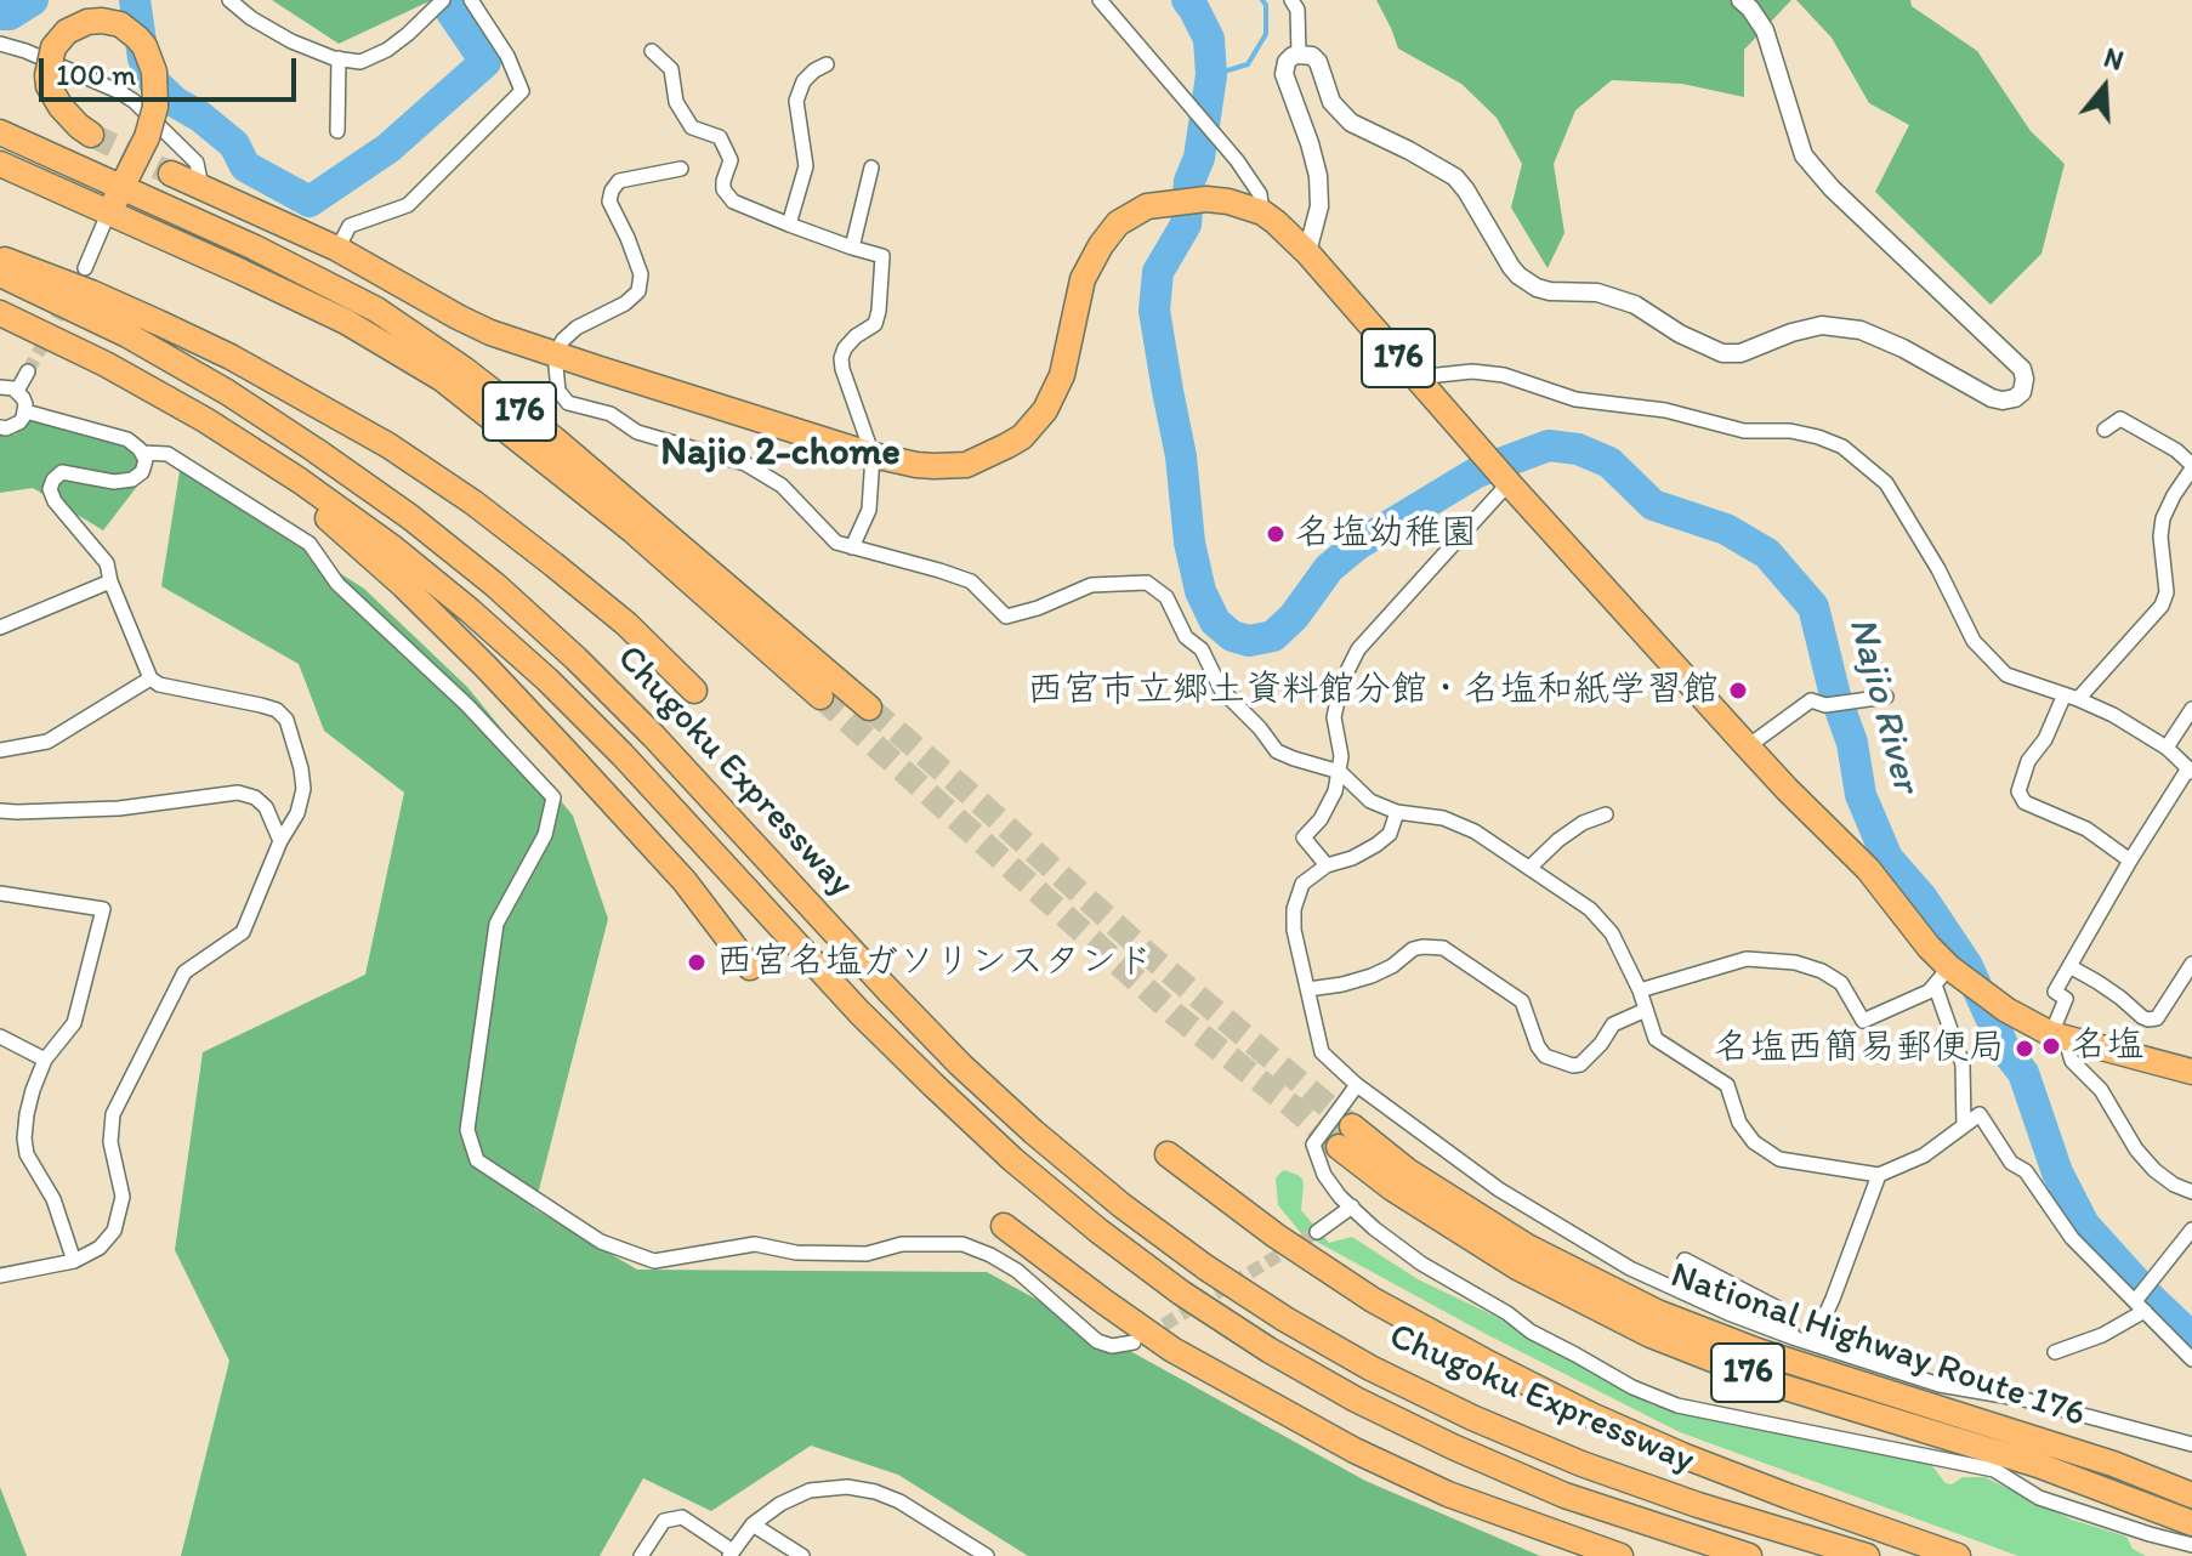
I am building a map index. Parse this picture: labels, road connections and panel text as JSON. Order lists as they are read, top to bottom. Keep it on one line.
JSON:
{"streets":{"highway":["176","Chugoku Expressway","National Highway Route 176"]},"districts":["Najio 2-chome"],"water":["Najio River"],"places":["名塩幼稚園","西宮市立郷土資料館分館・名塩和紙学習館","西宮名塩ガソリンスタンド","名塩","名塩西簡易郵便局"],"scale_bar":"100 m","north":"top"}
